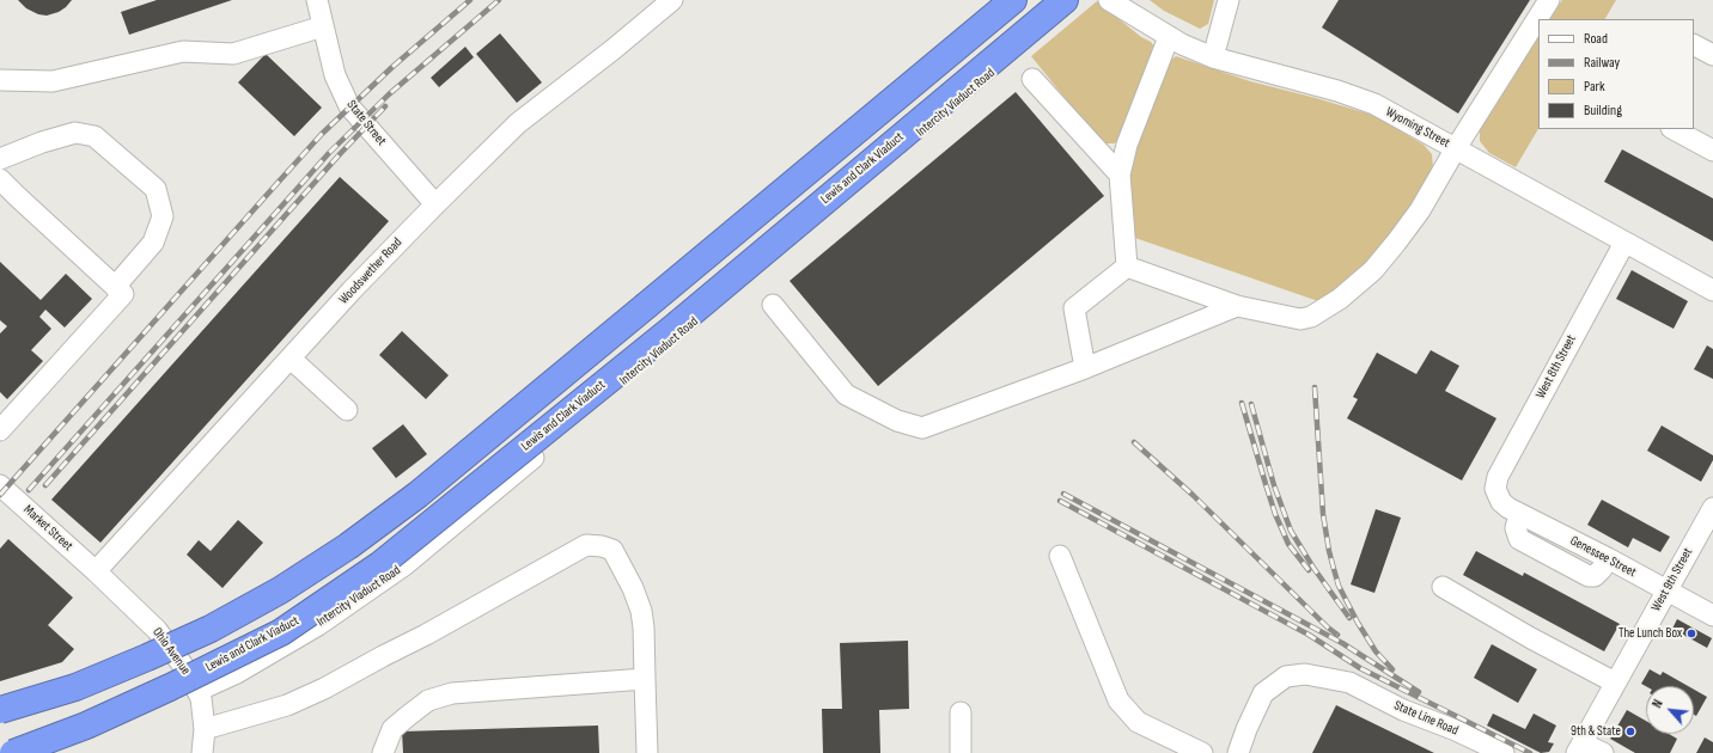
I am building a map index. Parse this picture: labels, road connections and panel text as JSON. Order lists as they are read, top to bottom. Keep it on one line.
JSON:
{"streets":{"highway":["Lewis and Clark Viaduct"],"street":["Intercity Viaduct Road","State Street","Wyoming Street","Woodswether Road","West 8th Street","Market Street","Genessee Street","West 9th Street","Ohio Avenue","State Line Road"]},"crossings":[["Intercity Viaduct Road","Ohio Avenue"],["State Street","Woodswether Road"],["Wyoming Street","West 8th Street"],["Woodswether Road","Market Street"],["Woodswether Road","Ohio Avenue"],["West 8th Street","Genessee Street"],["Market Street","Ohio Avenue"],["Genessee Street","West 9th Street"]],"places":["The Lunch Box","9th & State"],"legend":["Road","Railway","Park","Building"],"north":"top left"}
